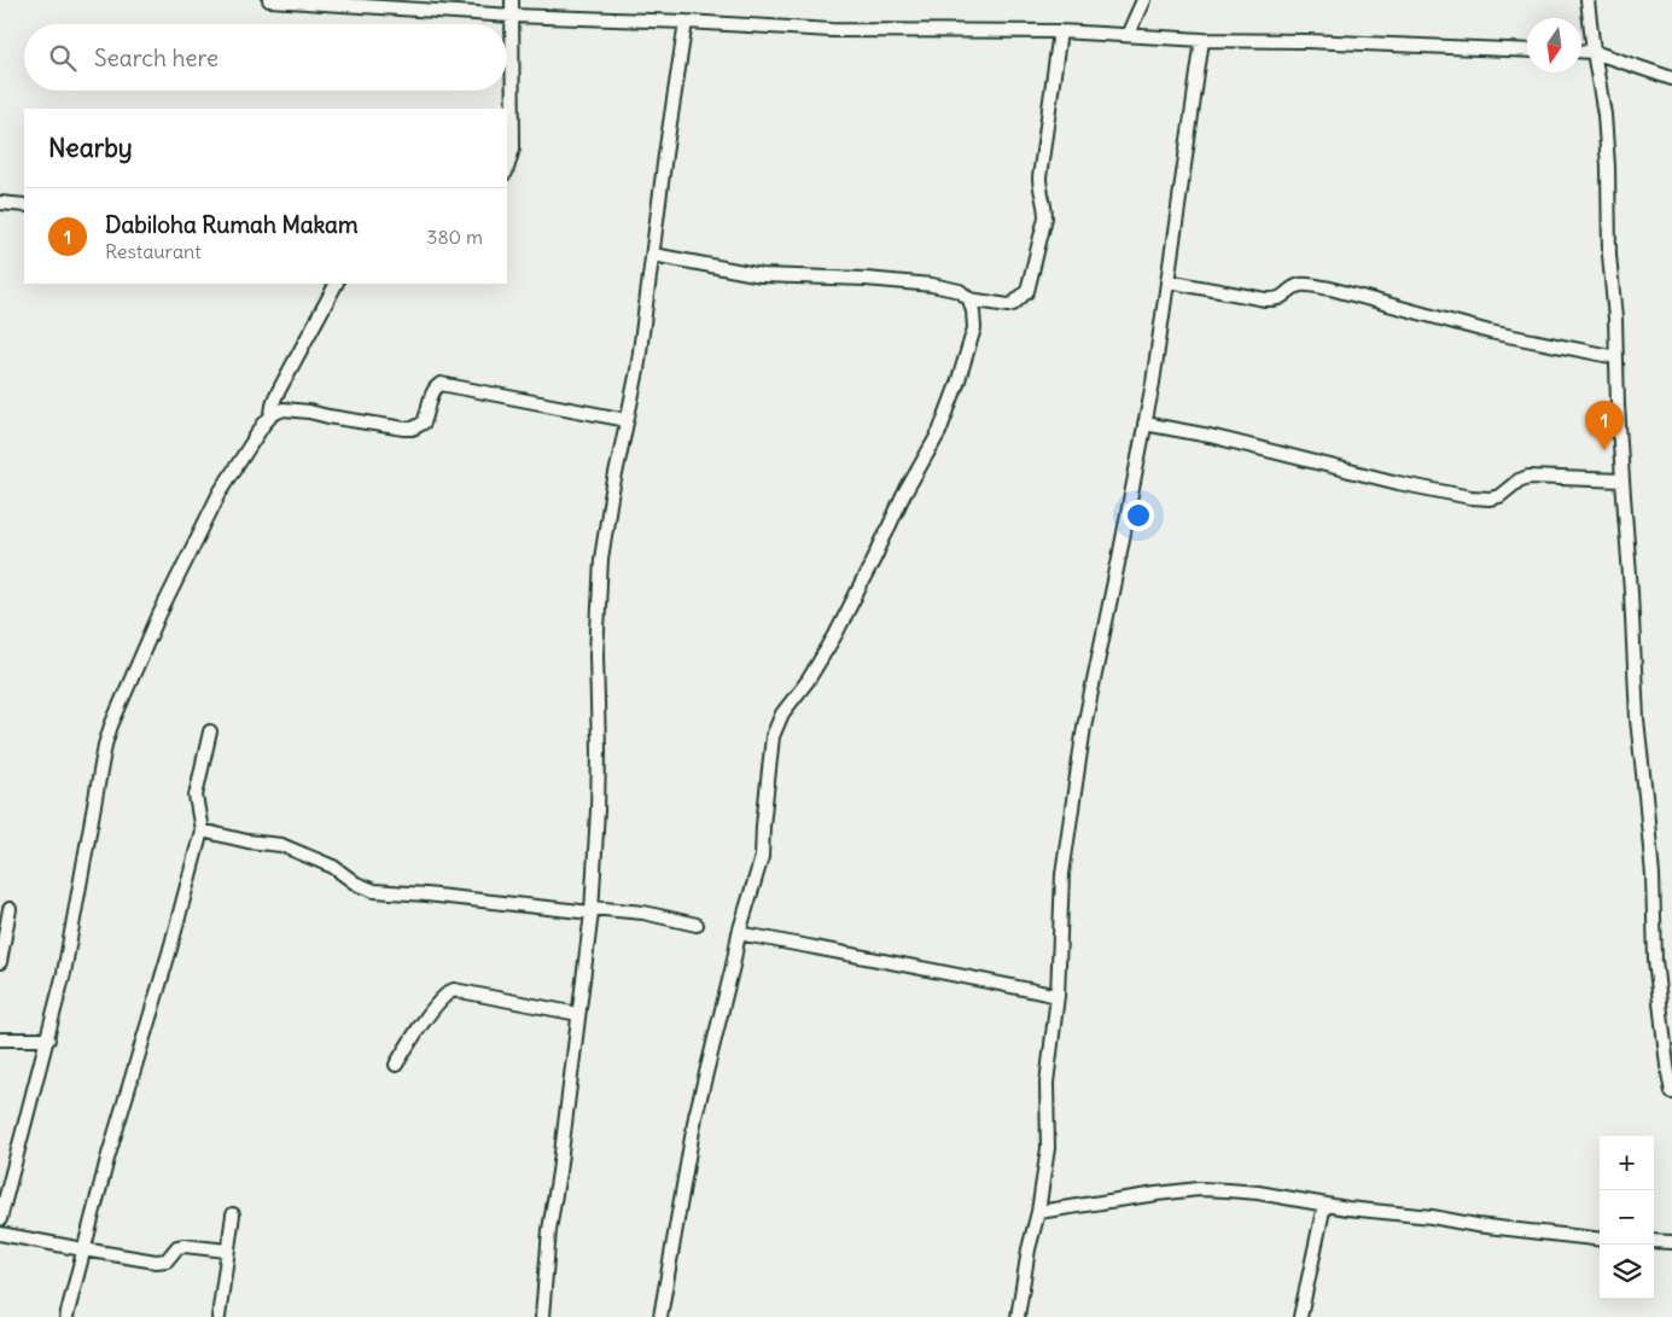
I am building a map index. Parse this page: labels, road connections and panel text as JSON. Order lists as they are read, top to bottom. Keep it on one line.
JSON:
{"north":"bottom","page":{"search":"Search here","heading":"Nearby","list":[{"mark":"1","name":"Dabiloha Rumah Makam","note":"Restaurant","value":"380 m"}],"pins":"1","map_buttons":["+","−"]}}
